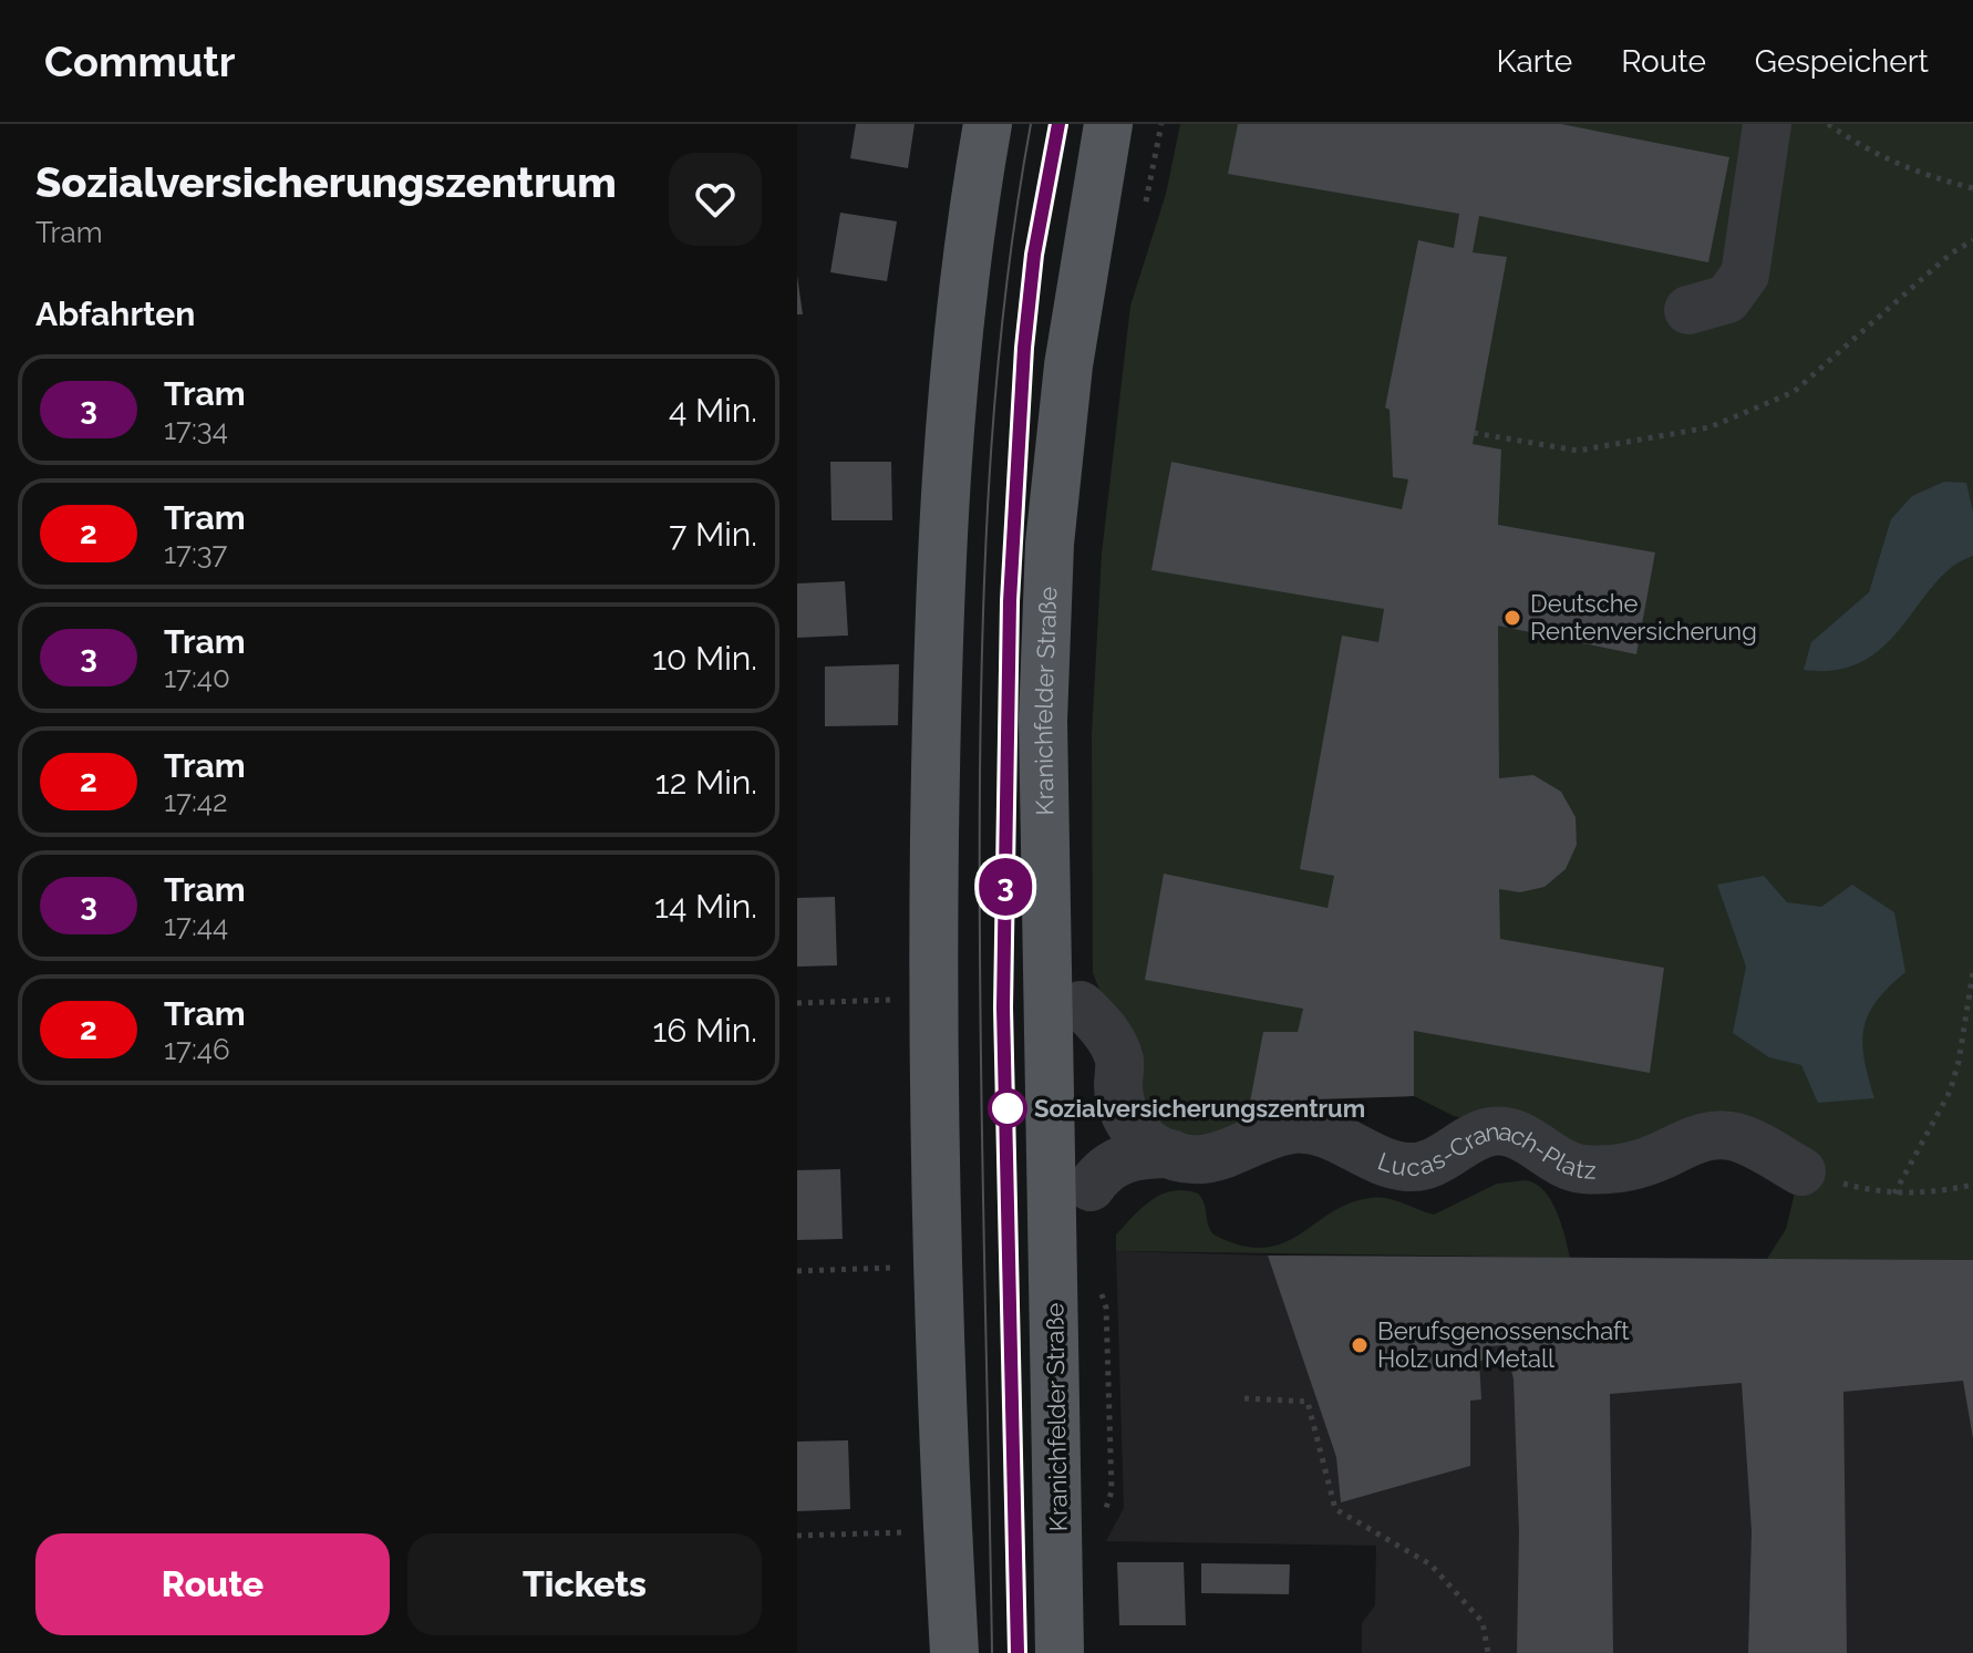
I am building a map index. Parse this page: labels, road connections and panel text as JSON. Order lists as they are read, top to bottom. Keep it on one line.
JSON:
{"streets":{"main road":["Kranichfelder Straße"],"street":["Lucas-Cranach-Platz"]},"places":["Deutsche Rentenversicherung","Sozialversicherungszentrum","Berufsgenossenschaft Holz und Metall"],"lines":["tram line 3"],"page":{"header":"Commutr","nav":["Karte","Route","Gespeichert"],"heading":[["Sozialversicherungszentrum","Tram"],"Abfahrten"],"on_map":"3","list":[{"mark":"3","name":"Tram","note":"17:34","value":"4 Min."},{"mark":"2","name":"Tram","note":"17:37","value":"7 Min."},{"mark":"3","name":"Tram","note":"17:40","value":"10 Min."},{"mark":"2","name":"Tram","note":"17:42","value":"12 Min."},{"mark":"3","name":"Tram","note":"17:44","value":"14 Min."},{"mark":"2","name":"Tram","note":"17:46","value":"16 Min."}],"buttons":["Route","Tickets"]}}
